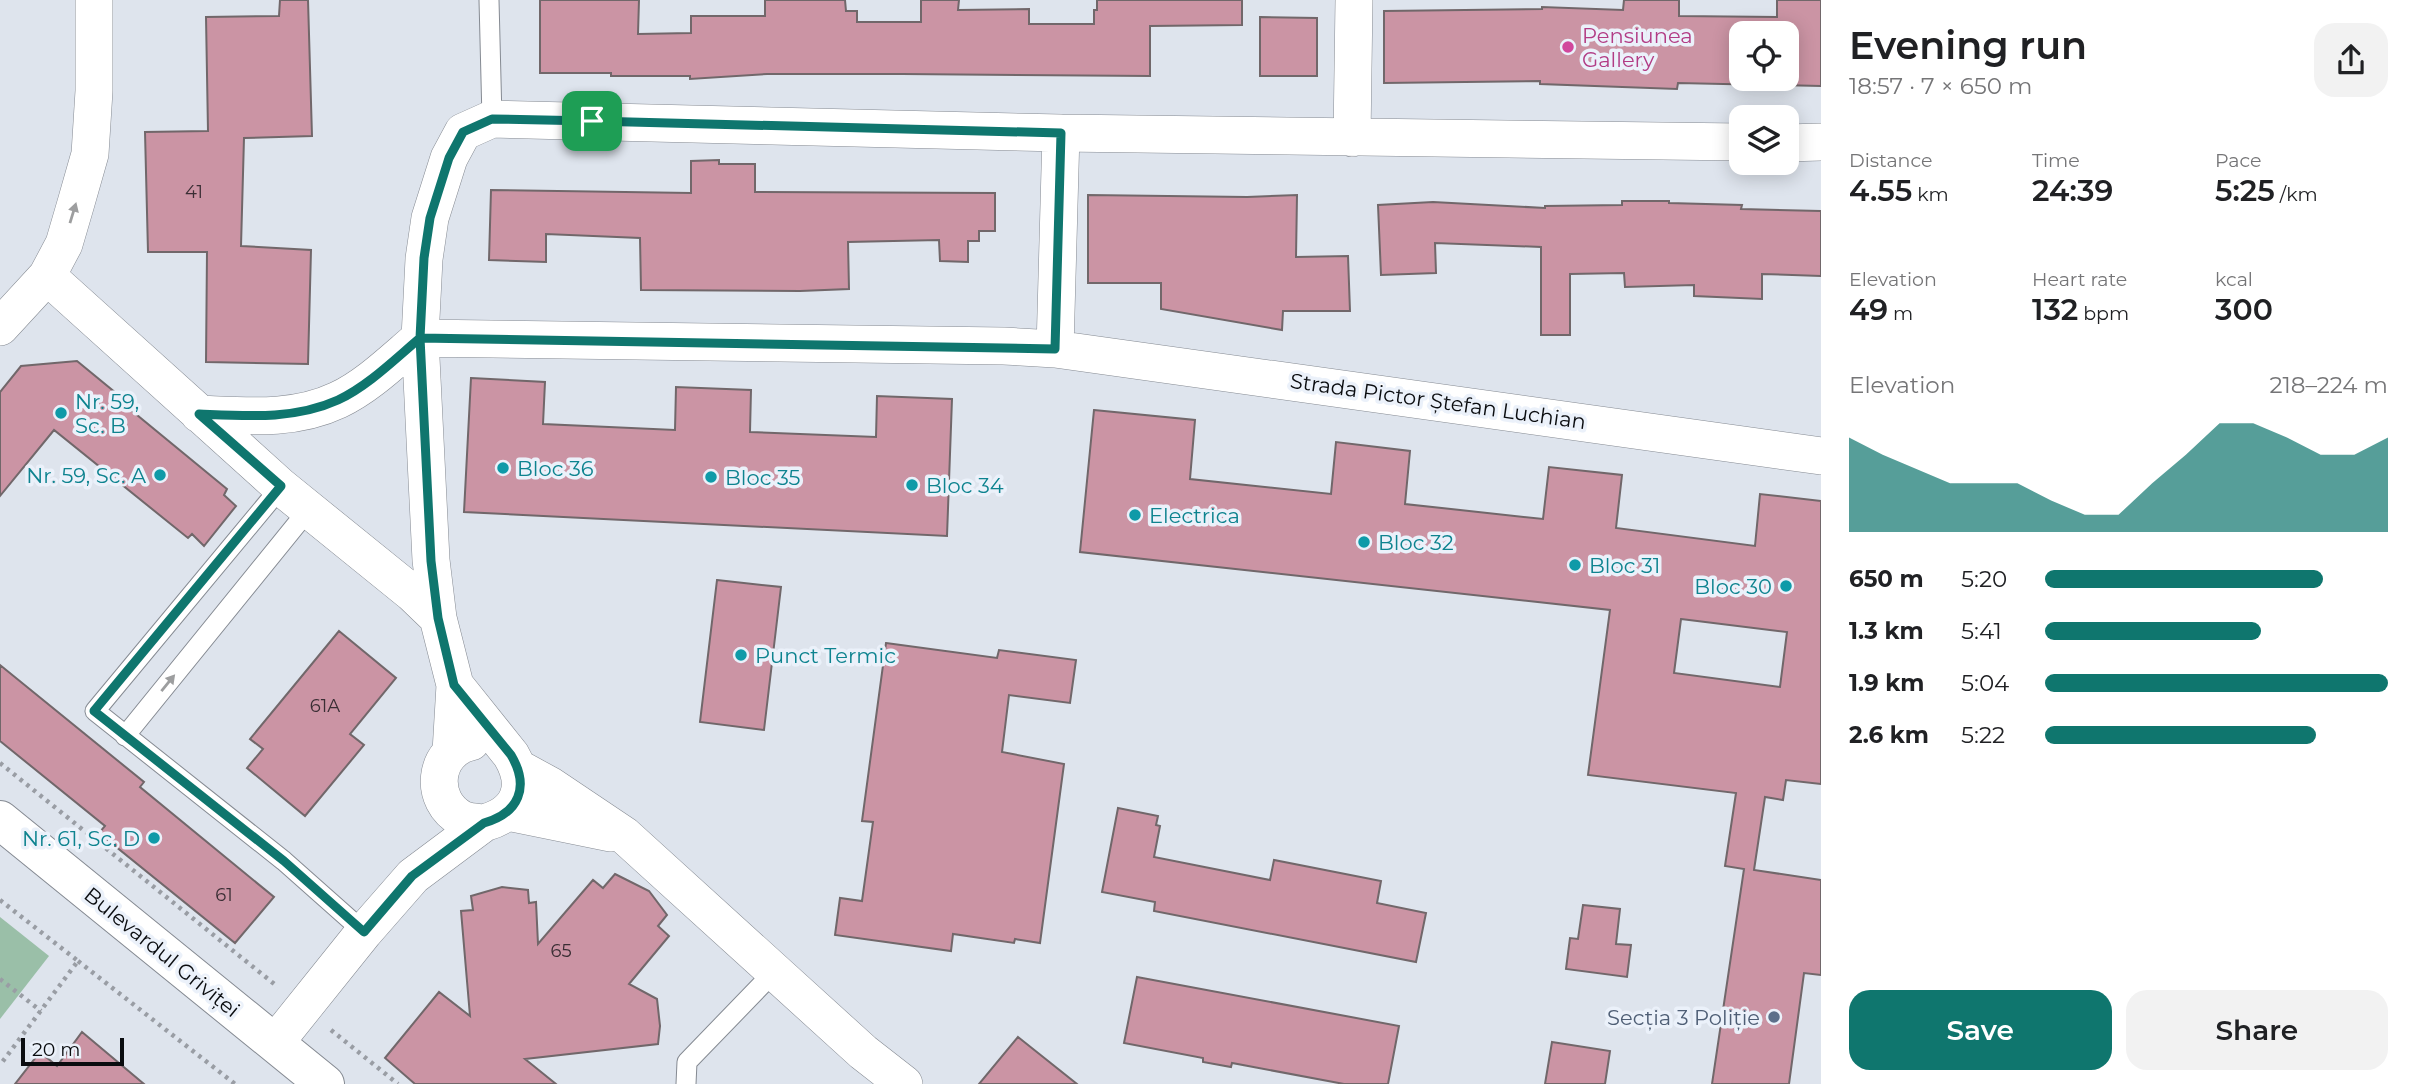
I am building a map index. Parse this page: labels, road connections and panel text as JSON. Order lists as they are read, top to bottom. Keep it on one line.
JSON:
{"streets":{"main road":["Bulevardul Griviței"],"street":["Strada Pictor Ștefan Luchian"]},"places":["Pensiunea Gallery","Nr. 59, Sc. B","Bloc 36","Nr. 59, Sc. A","Bloc 35","Bloc 34","Electrica","Bloc 32","Bloc 31","Bloc 30","Punct Termic","Nr. 61, Sc. D","Secția 3 Poliție"],"house_numbers":["41","61A","61","65"],"scale_bar":"20 m","page":{"heading":["Evening run","18:57 · 7 × 650 m"],"stats":[["Distance","4.55 km"],["Time","24:39"],["Pace","5:25 /km"],["Elevation","49 m"],["Heart rate","132 bpm"],["kcal","300"]],"chart":["Elevation","218–224 m"],"list":[{"name":"650 m","note":"5:20"},{"name":"1.3 km","note":"5:41"},{"name":"1.9 km","note":"5:04"},{"name":"2.6 km","note":"5:22"}],"buttons":["Save","Share"],"scale":"20 m"}}
